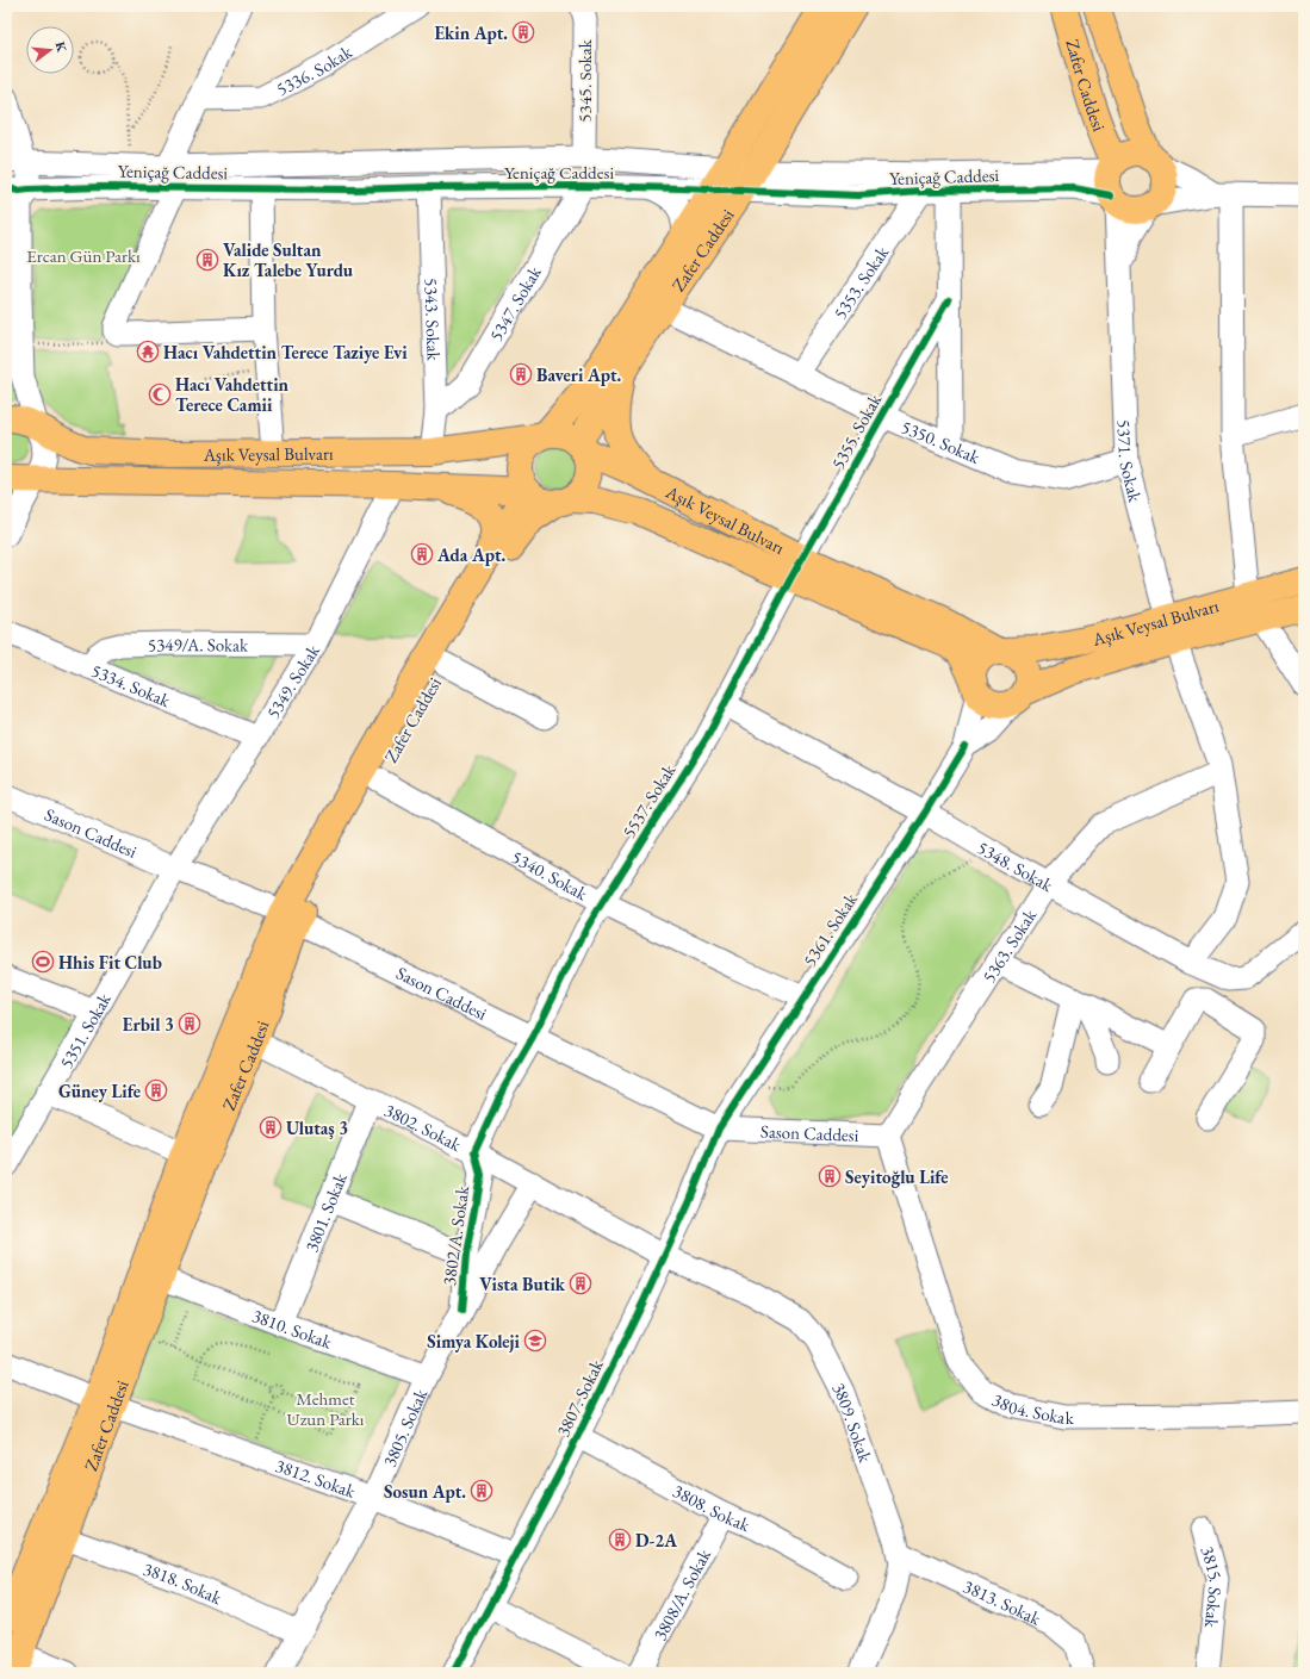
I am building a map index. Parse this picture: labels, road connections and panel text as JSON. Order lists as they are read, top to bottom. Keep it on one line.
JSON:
{"streets":{"main road":["Zafer Caddesi","Aşık Veysal Bulvarı"],"street":["5336. Sokak","5345. Sokak","Yeniçağ Caddesi","5353. Sokak","5347. Sokak","5343. Sokak","5355. Sokak","5350. Sokak","5371. Sokak","5349/A. Sokak","5349. Sokak","5334. Sokak","5537. Sokak","Sason Caddesi","5348. Sokak","5340. Sokak","5361. Sokak","5363. Sokak","5351. Sokak","3802. Sokak","3801. Sokak","3802/A. Sokak","3810. Sokak","3807. Sokak","3804. Sokak","3809. Sokak","3805. Sokak","3812. Sokak","3808. Sokak","3818. Sokak","3815. Sokak","3808/A. Sokak","3813. Sokak"]},"crossings":[["5345. Sokak","Yeniçağ Caddesi"],["Zafer Caddesi","Yeniçağ Caddesi"],["Zafer Caddesi","5350. Sokak"],["Zafer Caddesi","Aşık Veysal Bulvarı"],["Zafer Caddesi","5371. Sokak"],["Zafer Caddesi","Sason Caddesi"],["Zafer Caddesi","5340. Sokak"],["Zafer Caddesi","3802. Sokak"],["Zafer Caddesi","3810. Sokak"],["Zafer Caddesi","3812. Sokak"],["Zafer Caddesi","3818. Sokak"],["Yeniçağ Caddesi","5353. Sokak"],["Yeniçağ Caddesi","5347. Sokak"],["Yeniçağ Caddesi","5343. Sokak"],["Yeniçağ Caddesi","5371. Sokak"],["5353. Sokak","5350. Sokak"],["5347. Sokak","5343. Sokak"],["5343. Sokak","Aşık Veysal Bulvarı"],["5355. Sokak","5350. Sokak"],["5355. Sokak","Aşık Veysal Bulvarı"],["5355. Sokak","5537. Sokak"],["5350. Sokak","5371. Sokak"],["Aşık Veysal Bulvarı","5371. Sokak"],["Aşık Veysal Bulvarı","5349. Sokak"],["Aşık Veysal Bulvarı","5537. Sokak"],["5371. Sokak","5348. Sokak"],["5371. Sokak","5363. Sokak"],["5349/A. Sokak","5349. Sokak"],["5349/A. Sokak","5334. Sokak"],["5349. Sokak","5334. Sokak"],["5349. Sokak","Sason Caddesi"],["5349. Sokak","5351. Sokak"],["5537. Sokak","Sason Caddesi"],["5537. Sokak","5348. Sokak"],["5537. Sokak","5340. Sokak"],["Sason Caddesi","5361. Sokak"],["Sason Caddesi","5363. Sokak"],["Sason Caddesi","5351. Sokak"],["Sason Caddesi","3807. Sokak"],["Sason Caddesi","3804. Sokak"],["5348. Sokak","5361. Sokak"],["5348. Sokak","5363. Sokak"],["5340. Sokak","5361. Sokak"],["5361. Sokak","3807. Sokak"],["5363. Sokak","3804. Sokak"],["3802. Sokak","3801. Sokak"],["3802. Sokak","3802/A. Sokak"],["3802. Sokak","3807. Sokak"],["3802. Sokak","3809. Sokak"],["3802. Sokak","3805. Sokak"],["3801. Sokak","3810. Sokak"],["3802/A. Sokak","3805. Sokak"],["3810. Sokak","3805. Sokak"],["3807. Sokak","3809. Sokak"],["3807. Sokak","3812. Sokak"],["3807. Sokak","3808. Sokak"],["3809. Sokak","3813. Sokak"],["3805. Sokak","3812. Sokak"],["3805. Sokak","3818. Sokak"],["3808. Sokak","3808/A. Sokak"]],"parks":["Ercan Gün Parkı","Mehmet Uzun Parkı"],"places":{"building":["Ekin Apt.","Valide Sultan Kız Talebe Yurdu","Baveri Apt.","Ada Apt.","Erbil 3","Güney Life","Ulutaş 3","Seyitoğlu Life","Vista Butik","Sosun Apt.","D-2A"],"temple":["Hacı Vahdettin Terece Taziye Evi"],"mosque":["Hacı Vahdettin Terece Camii"],"sports":["Hhis Fit Club"],"school or university":["Simya Koleji"]},"north":"right"}
